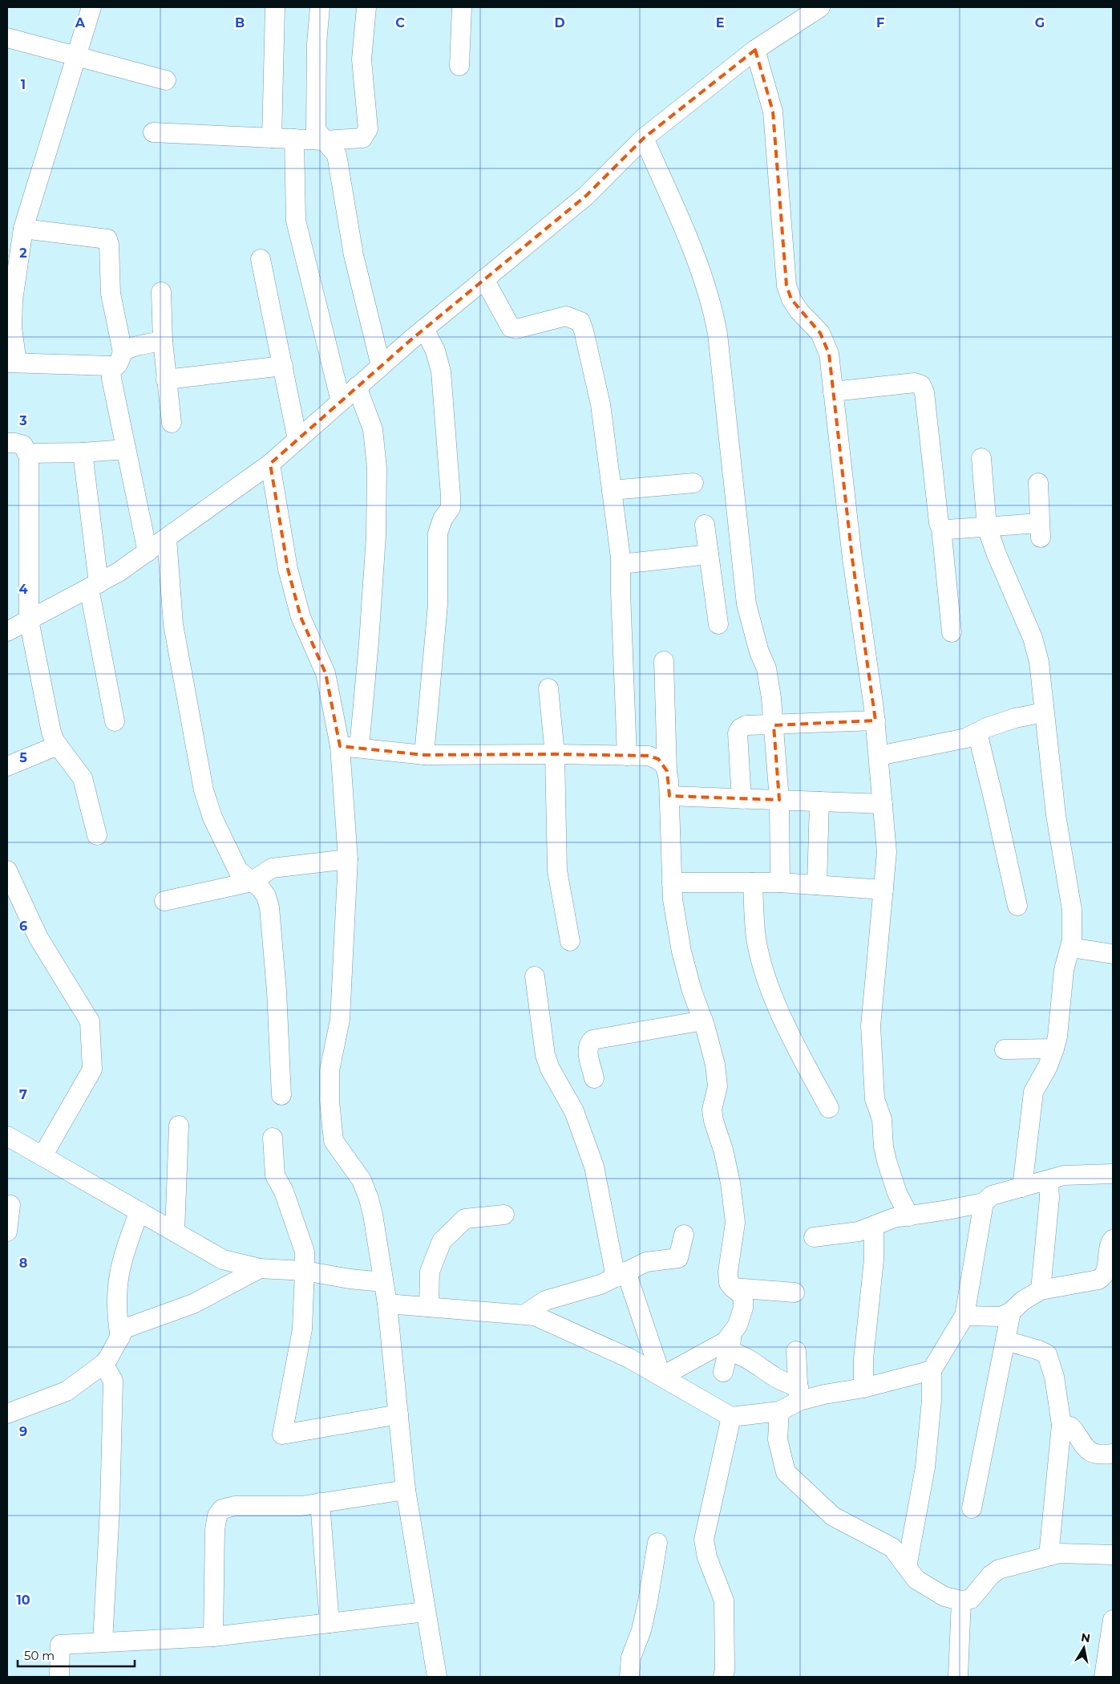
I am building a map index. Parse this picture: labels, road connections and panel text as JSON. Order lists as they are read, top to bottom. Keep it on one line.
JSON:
{"scale_bar":"50 m","north":"top","grid":{"columns":["A","B","C","D","E","F","G"],"rows":["1","2","3","4","5","6","7","8","9","10"]}}
